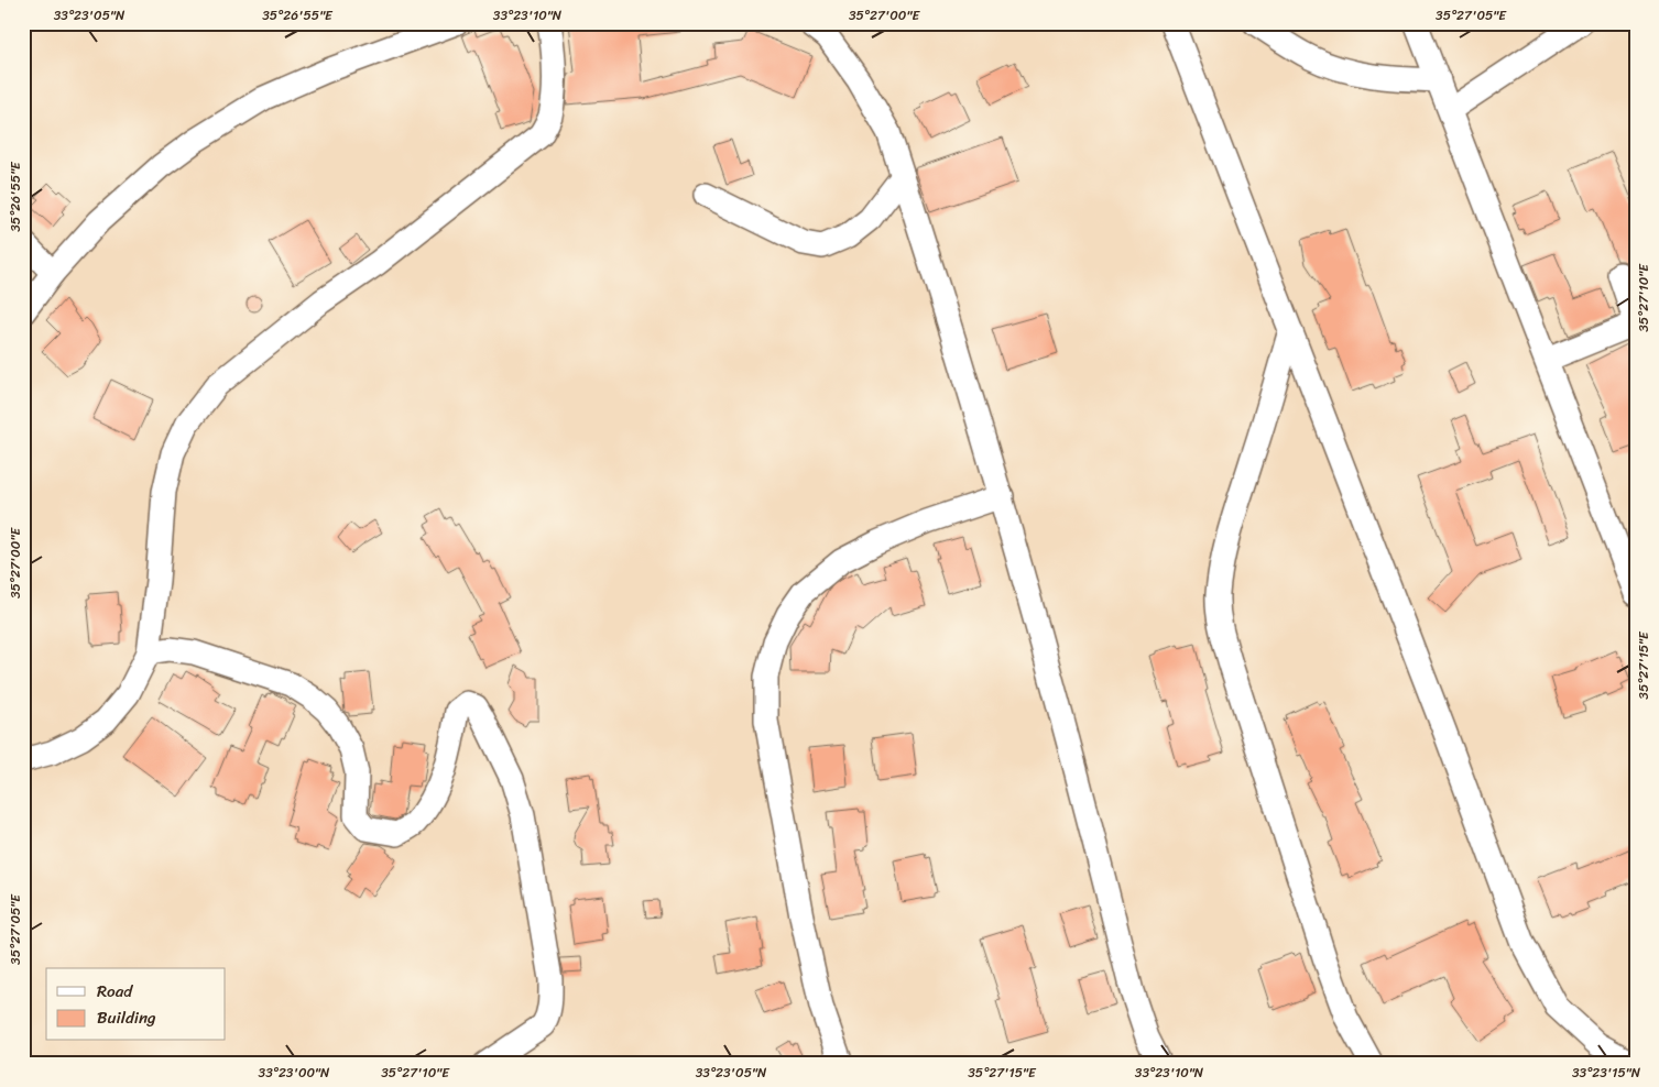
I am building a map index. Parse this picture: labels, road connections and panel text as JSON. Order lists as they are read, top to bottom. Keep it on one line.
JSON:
{"legend":["Road","Building"],"coordinates":["33°23'05\"N","35°26'55\"E","33°23'10\"N","35°27'00\"E","35°27'05\"E","35°27'10\"E","35°27'15\"E","33°23'00\"N","33°23'15\"N"]}
